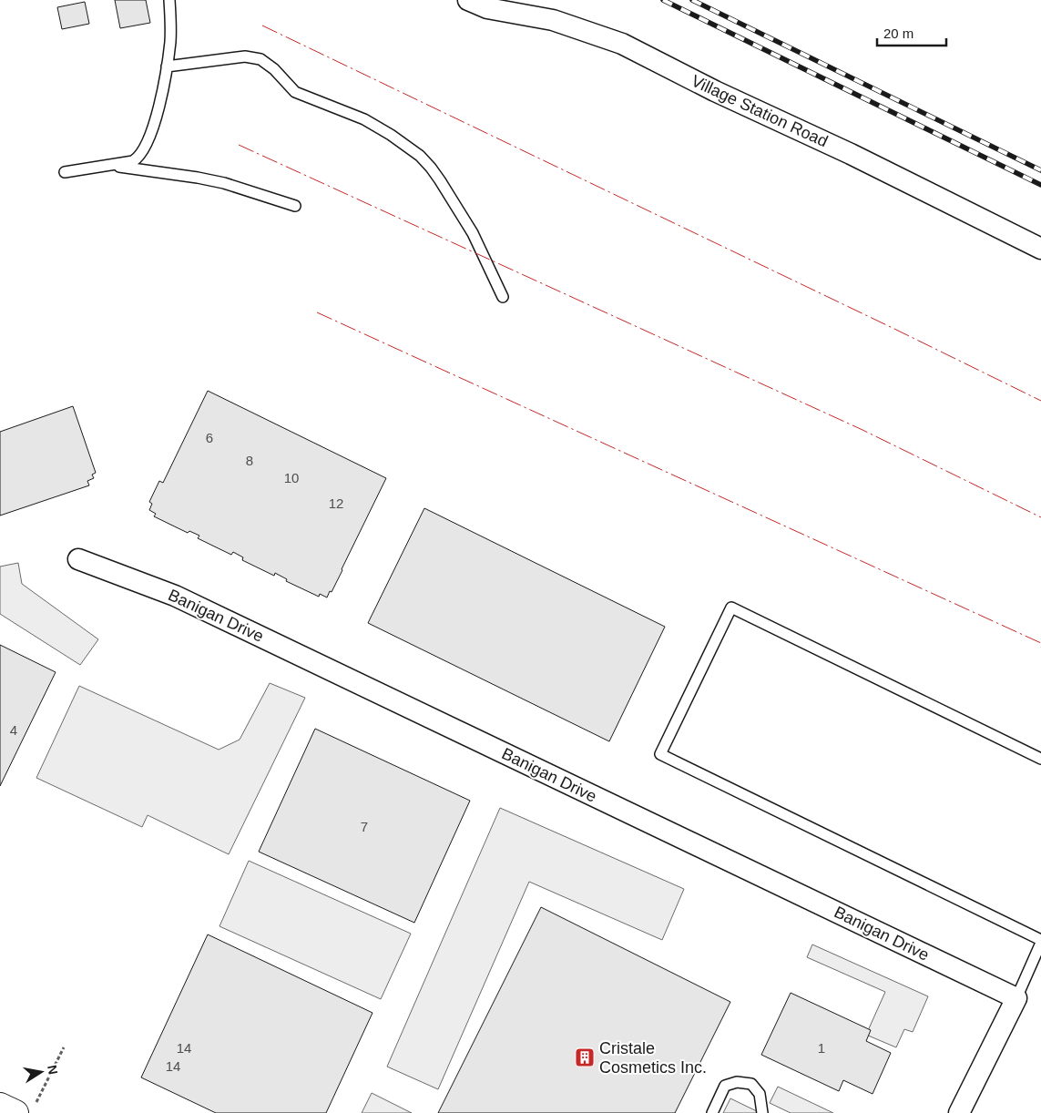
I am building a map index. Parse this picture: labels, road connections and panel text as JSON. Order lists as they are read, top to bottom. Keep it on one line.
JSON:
{"streets":{"street":["Village Station Road","Banigan Drive"]},"places":{"building":["Cristale Cosmetics Inc."]},"house_numbers":["6","8","10","12","4","7","14","1","14"],"scale_bar":"20 m","north":"right"}
